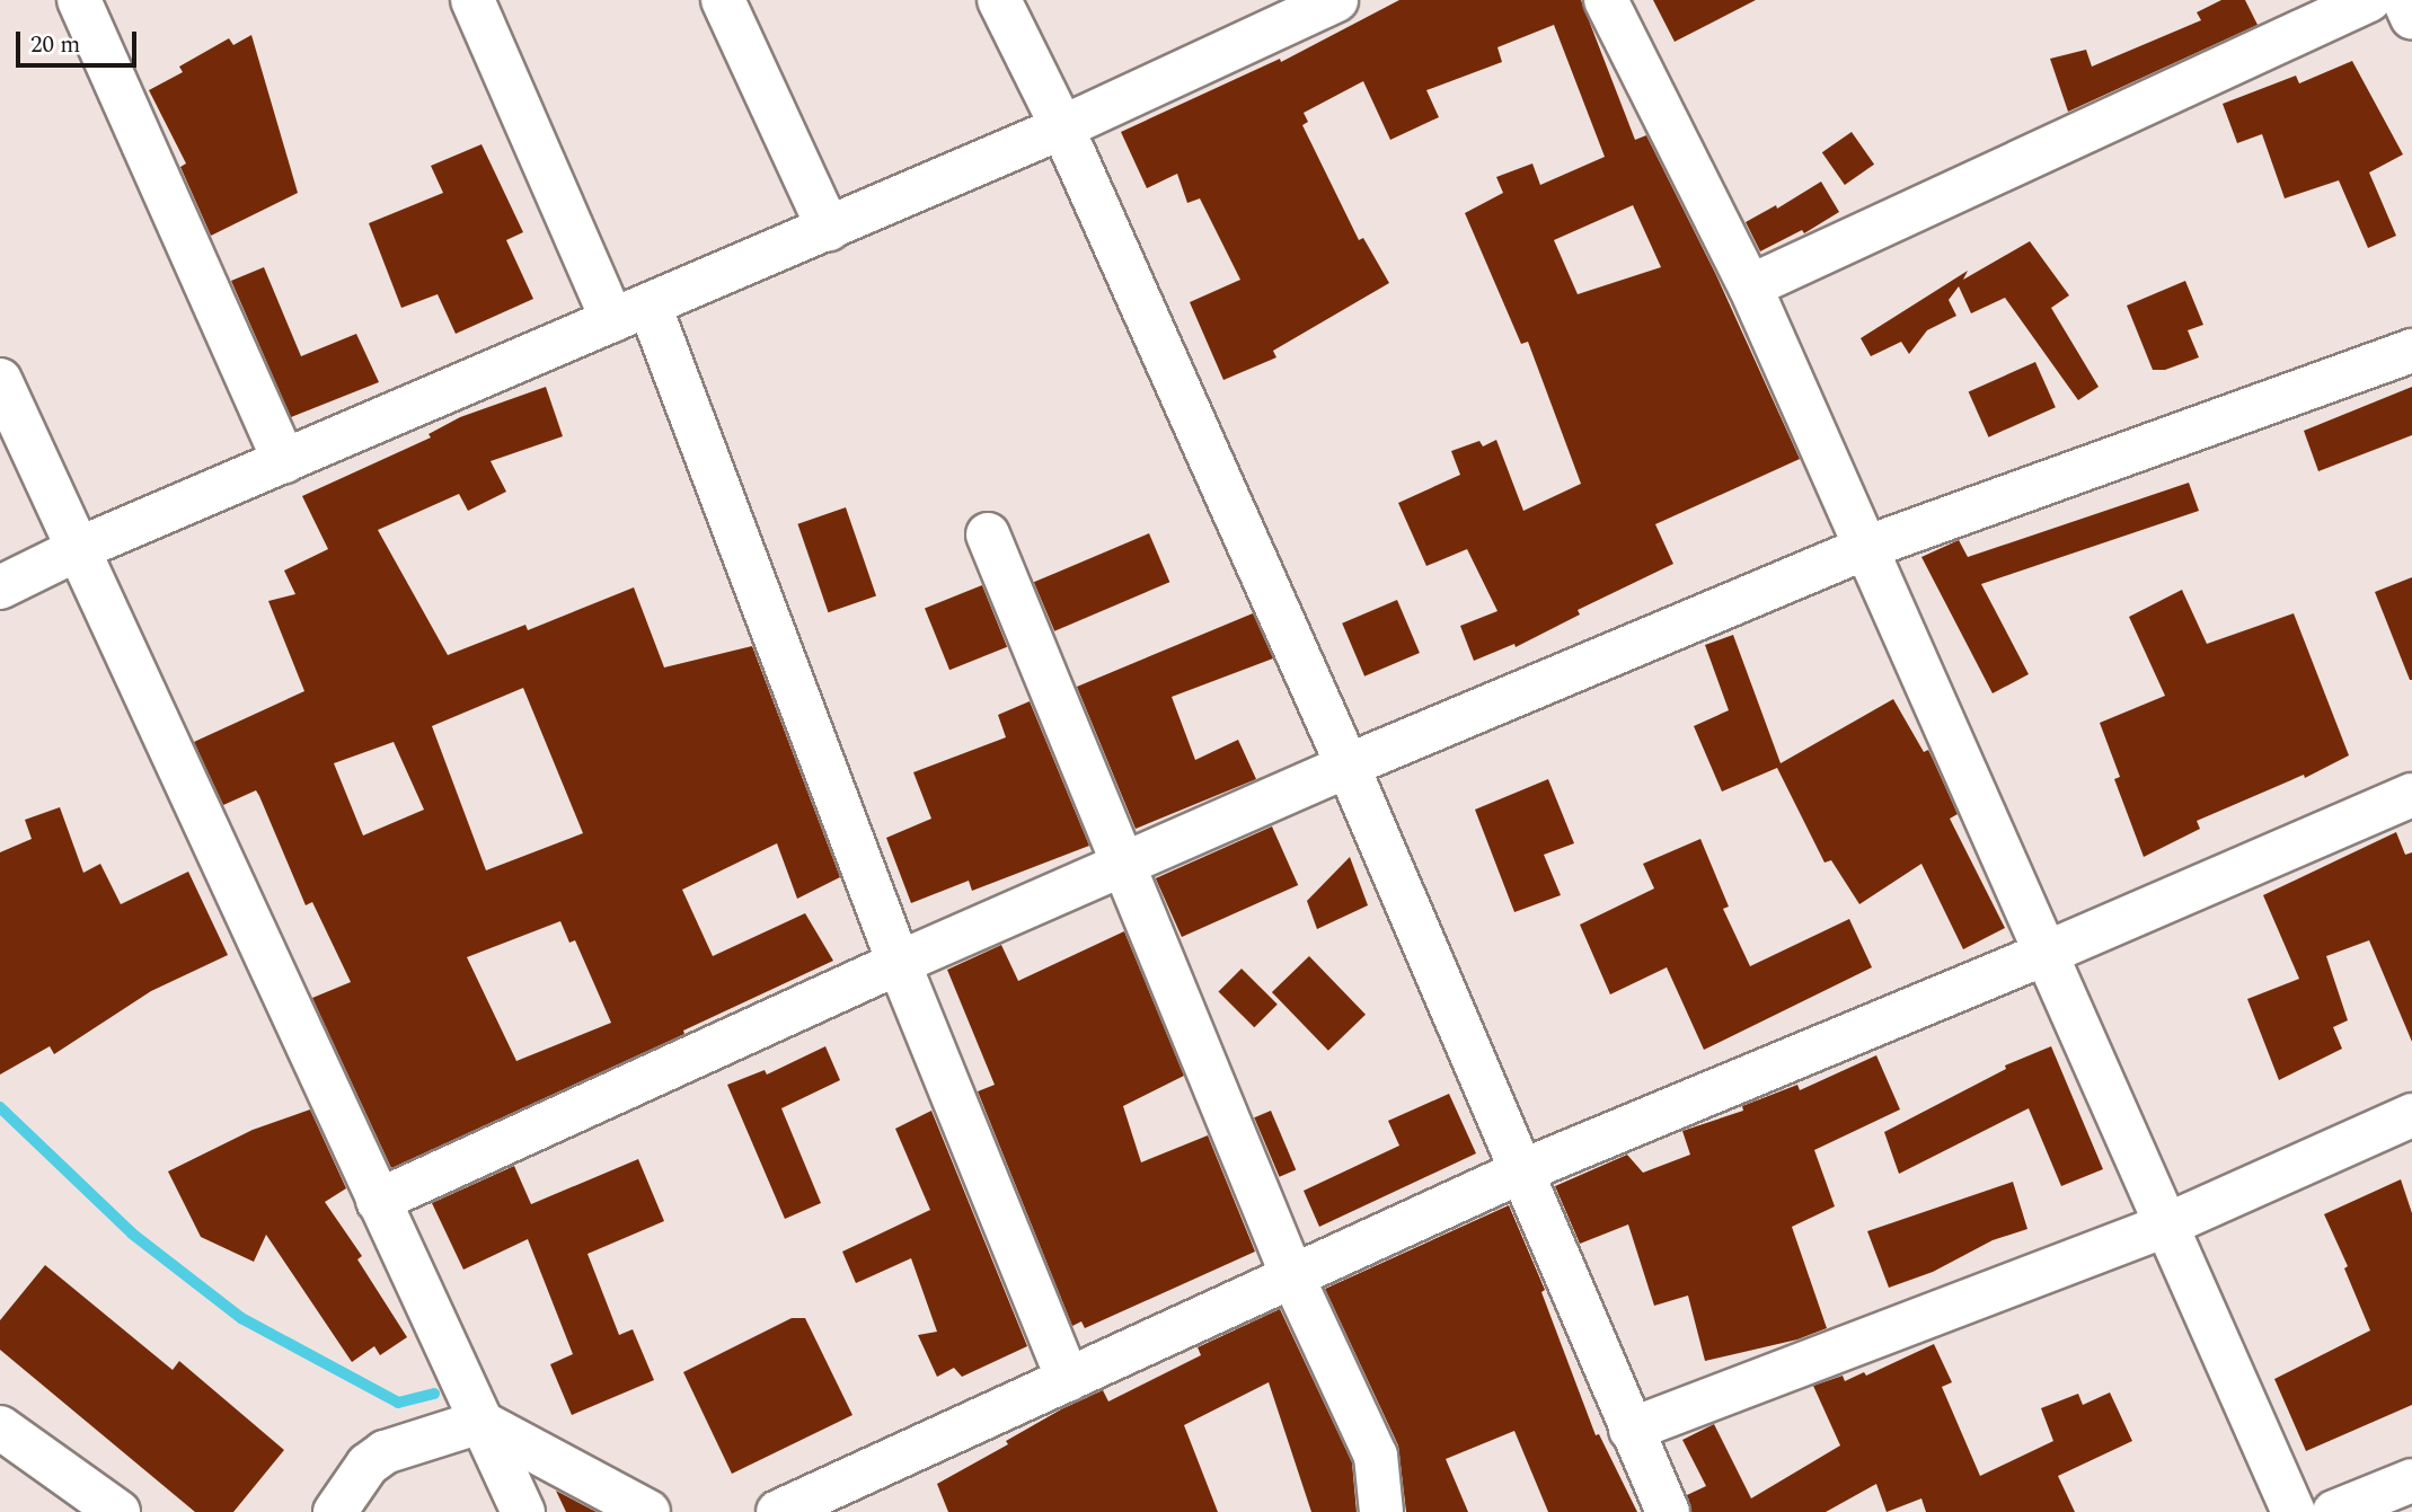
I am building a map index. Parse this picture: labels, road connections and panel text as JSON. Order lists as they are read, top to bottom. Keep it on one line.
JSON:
{"scale_bar":"20 m"}
